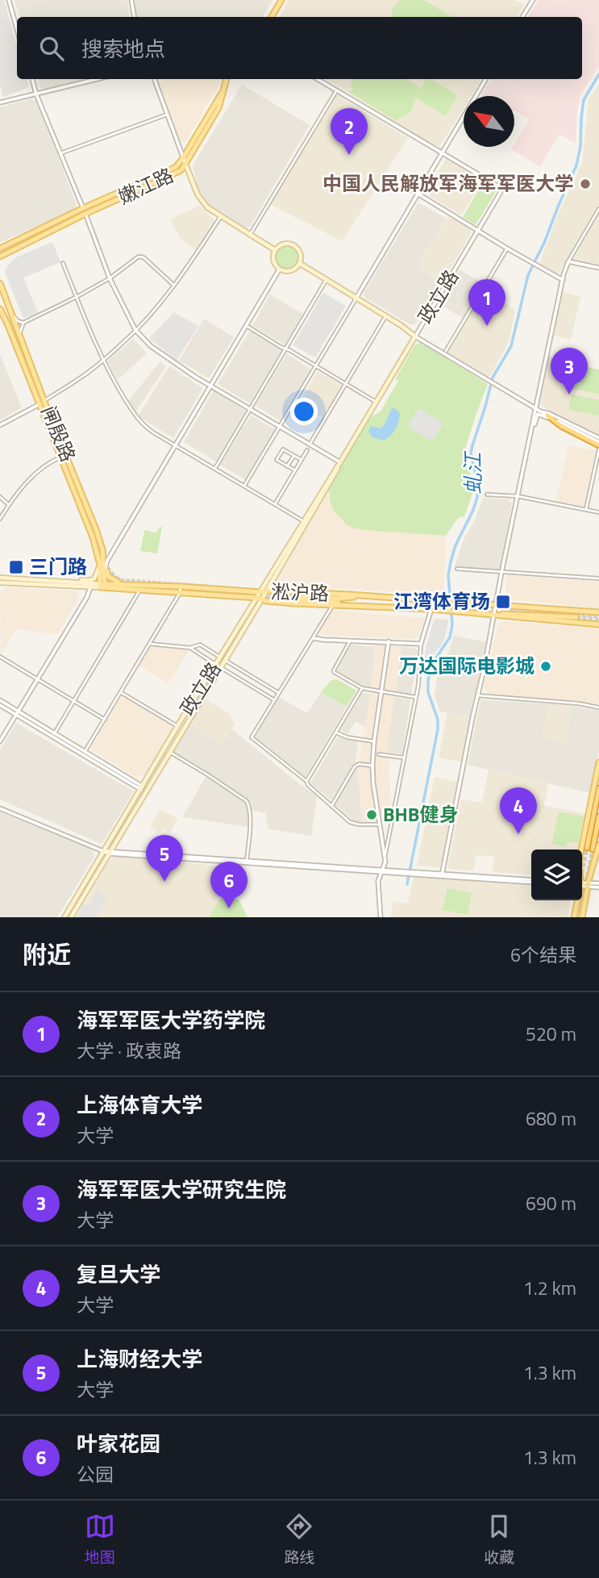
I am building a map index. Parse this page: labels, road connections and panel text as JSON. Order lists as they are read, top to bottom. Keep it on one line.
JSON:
{"streets":{"main road":["嫩江路","政立路","闸殷路","淞沪路"]},"crossings":[["政立路","淞沪路"],["闸殷路","淞沪路"]],"water":["虬江"],"places":{"other":["中国人民解放军海军军医大学","万达国际电影城","BHB健身"],"transit":["三门路","江湾体育场"]},"north":"top left","page":{"search":"搜索地点","pins":["2","1","3","4","5","6"],"heading":["附近","6个结果"],"list":[{"mark":"1","name":"海军军医大学药学院","note":"大学 · 政衷路","value":"520 m"},{"mark":"2","name":"上海体育大学","note":"大学","value":"680 m"},{"mark":"3","name":"海军军医大学研究生院","note":"大学","value":"690 m"},{"mark":"4","name":"复旦大学","note":"大学","value":"1.2 km"},{"mark":"5","name":"上海财经大学","note":"大学","value":"1.3 km"},{"mark":"6","name":"叶家花园","note":"公园","value":"1.3 km"}],"nav":["地图","路线","收藏"]}}
